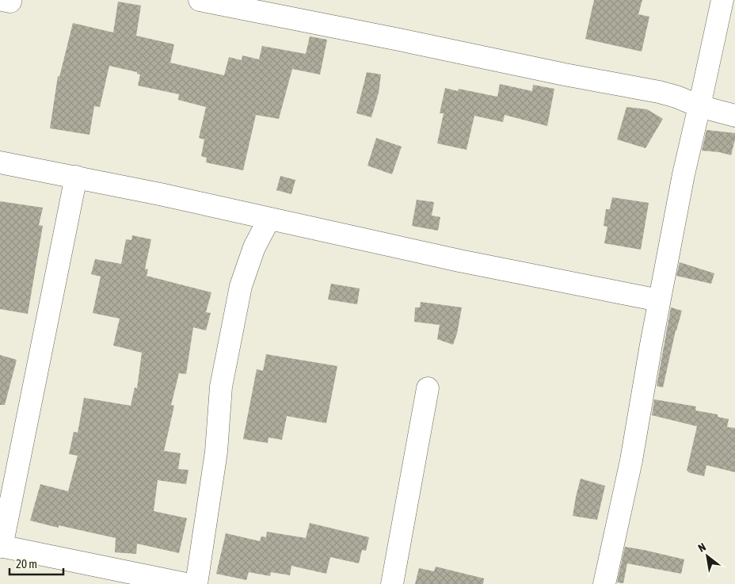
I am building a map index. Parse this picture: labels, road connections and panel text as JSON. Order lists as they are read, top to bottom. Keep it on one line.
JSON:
{"scale_bar":"20 m","north":"top left"}
